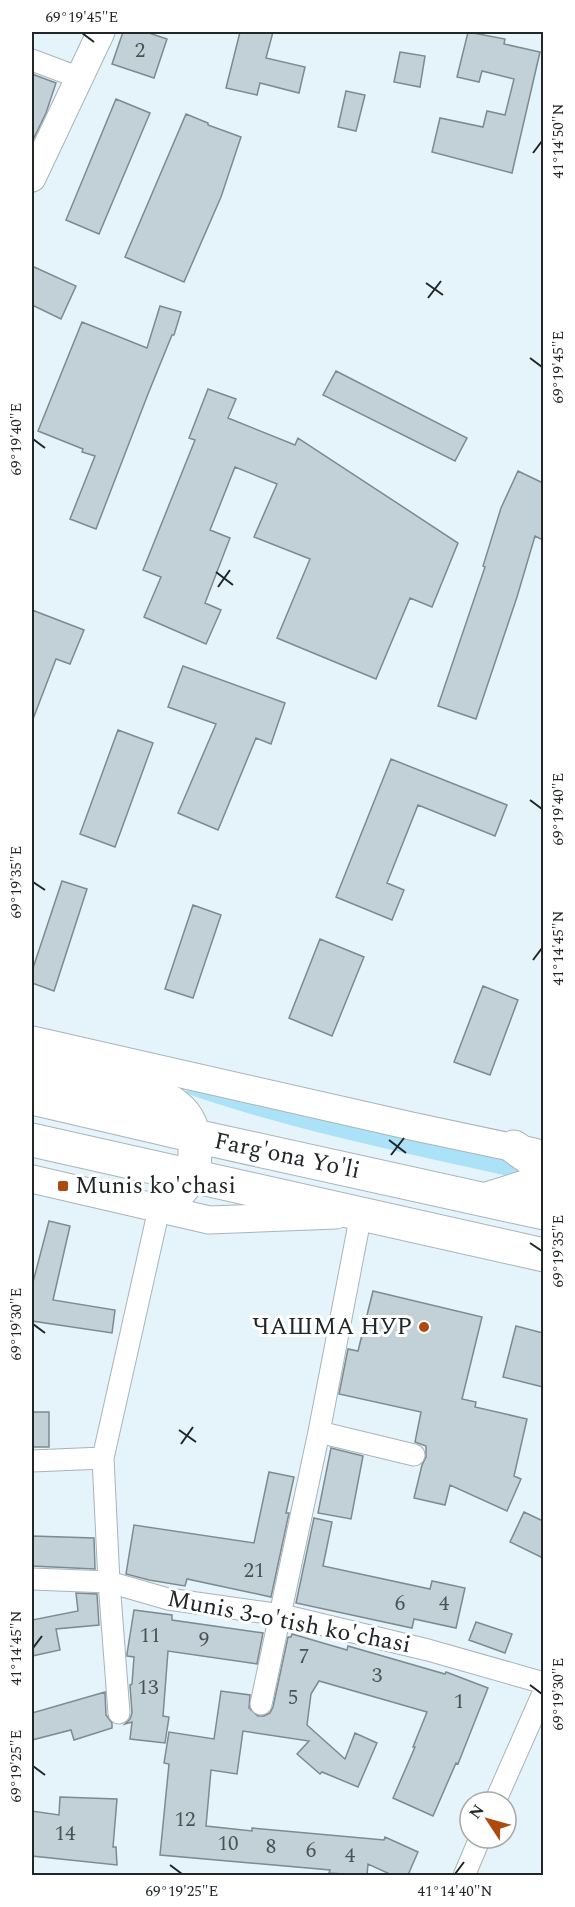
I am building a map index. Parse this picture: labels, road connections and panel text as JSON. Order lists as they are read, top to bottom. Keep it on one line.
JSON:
{"streets":{"main road":["Farg'ona Yo'li"],"street":["Munis 3-o'tish ko'chasi"]},"places":{"transit":["Munis ko'chasi"],"other":["ЧАШМА НУР"]},"house_numbers":["2","21","6","4","11","9","7","3","13","5","1","12","14","10","8","6","4"],"north":"top left","coordinates":["69°19'45\"E","41°14'50\"N","69°19'40\"E","69°19'35\"E","41°14'45\"N","69°19'30\"E","69°19'25\"E","41°14'40\"N"]}
